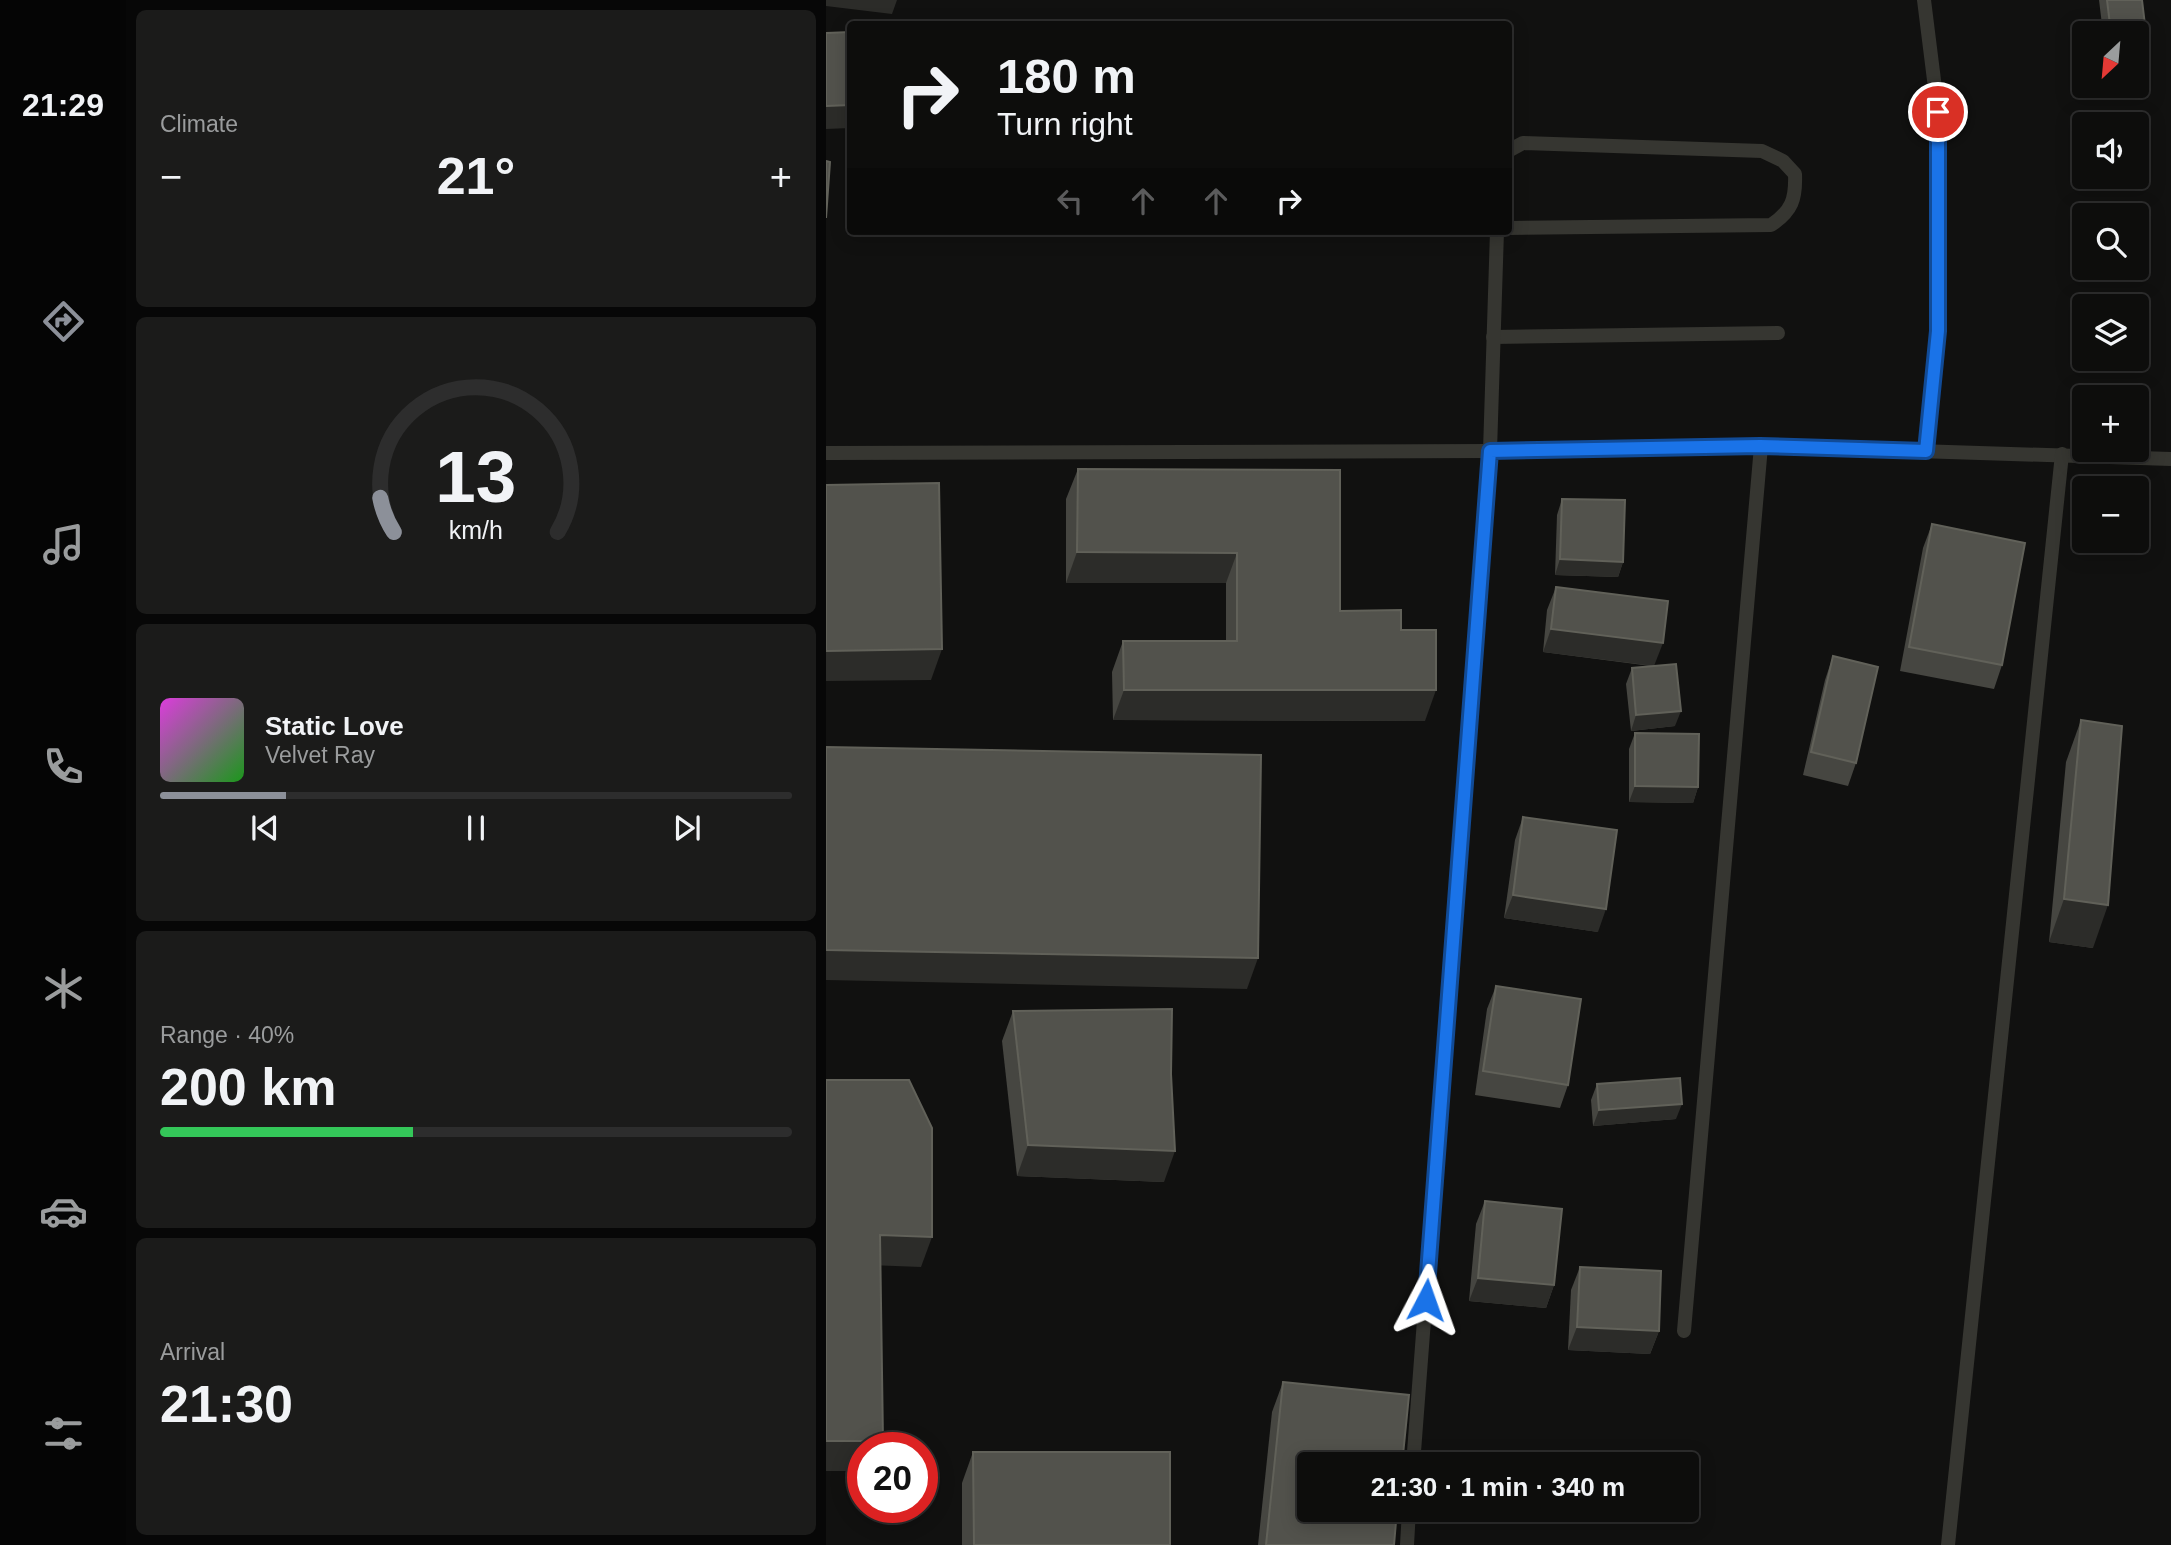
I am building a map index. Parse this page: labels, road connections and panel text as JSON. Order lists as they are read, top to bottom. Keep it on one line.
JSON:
{"north":"bottom left","page":{"tabs":"21:29","tile":["Climate",["Range · 40%","200 km"],["Arrival","21:30"]],"map_buttons":["+","−"],"turn":["180 m","Turn right"],"heat":["−","21°","+"],"song":["Static Love","Velvet Ray"],"limit":"20","trip":"21:30 · 1 min · 340 m","gauge":["13","km/h"]}}
